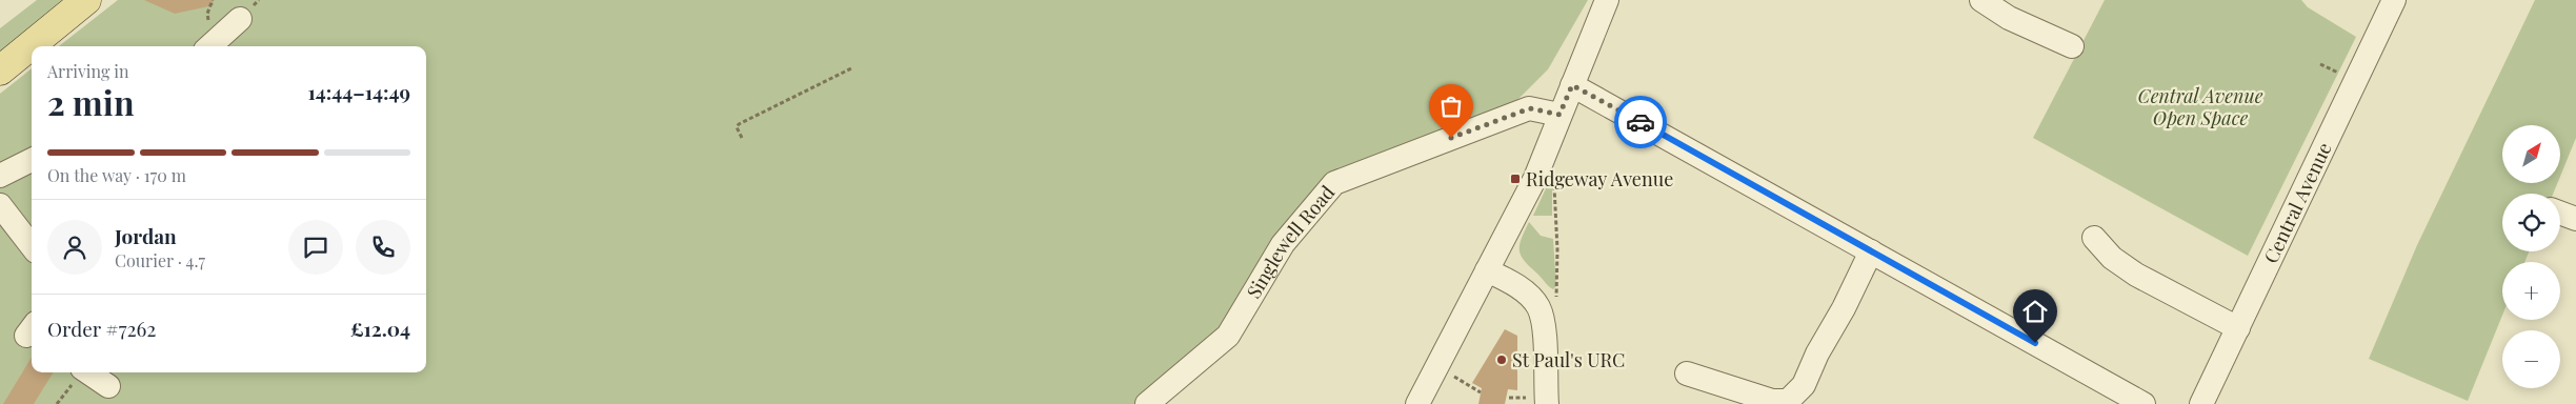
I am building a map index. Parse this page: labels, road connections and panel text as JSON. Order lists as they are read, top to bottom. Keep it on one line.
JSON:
{"streets":{"street":["Central Avenue","Singlewell Road"]},"parks":["Central Avenue Open Space"],"places":{"transit":["Ridgeway Avenue"],"other":["St Paul's URC"]},"north":"top right","page":{"heading":["2 min","Arriving in","14:44–14:49"],"panel":["Jordan","Courier · 4.7","Order #7262","£12.04"],"map_buttons":["+","−"],"bar":"On the way · 170 m"}}
